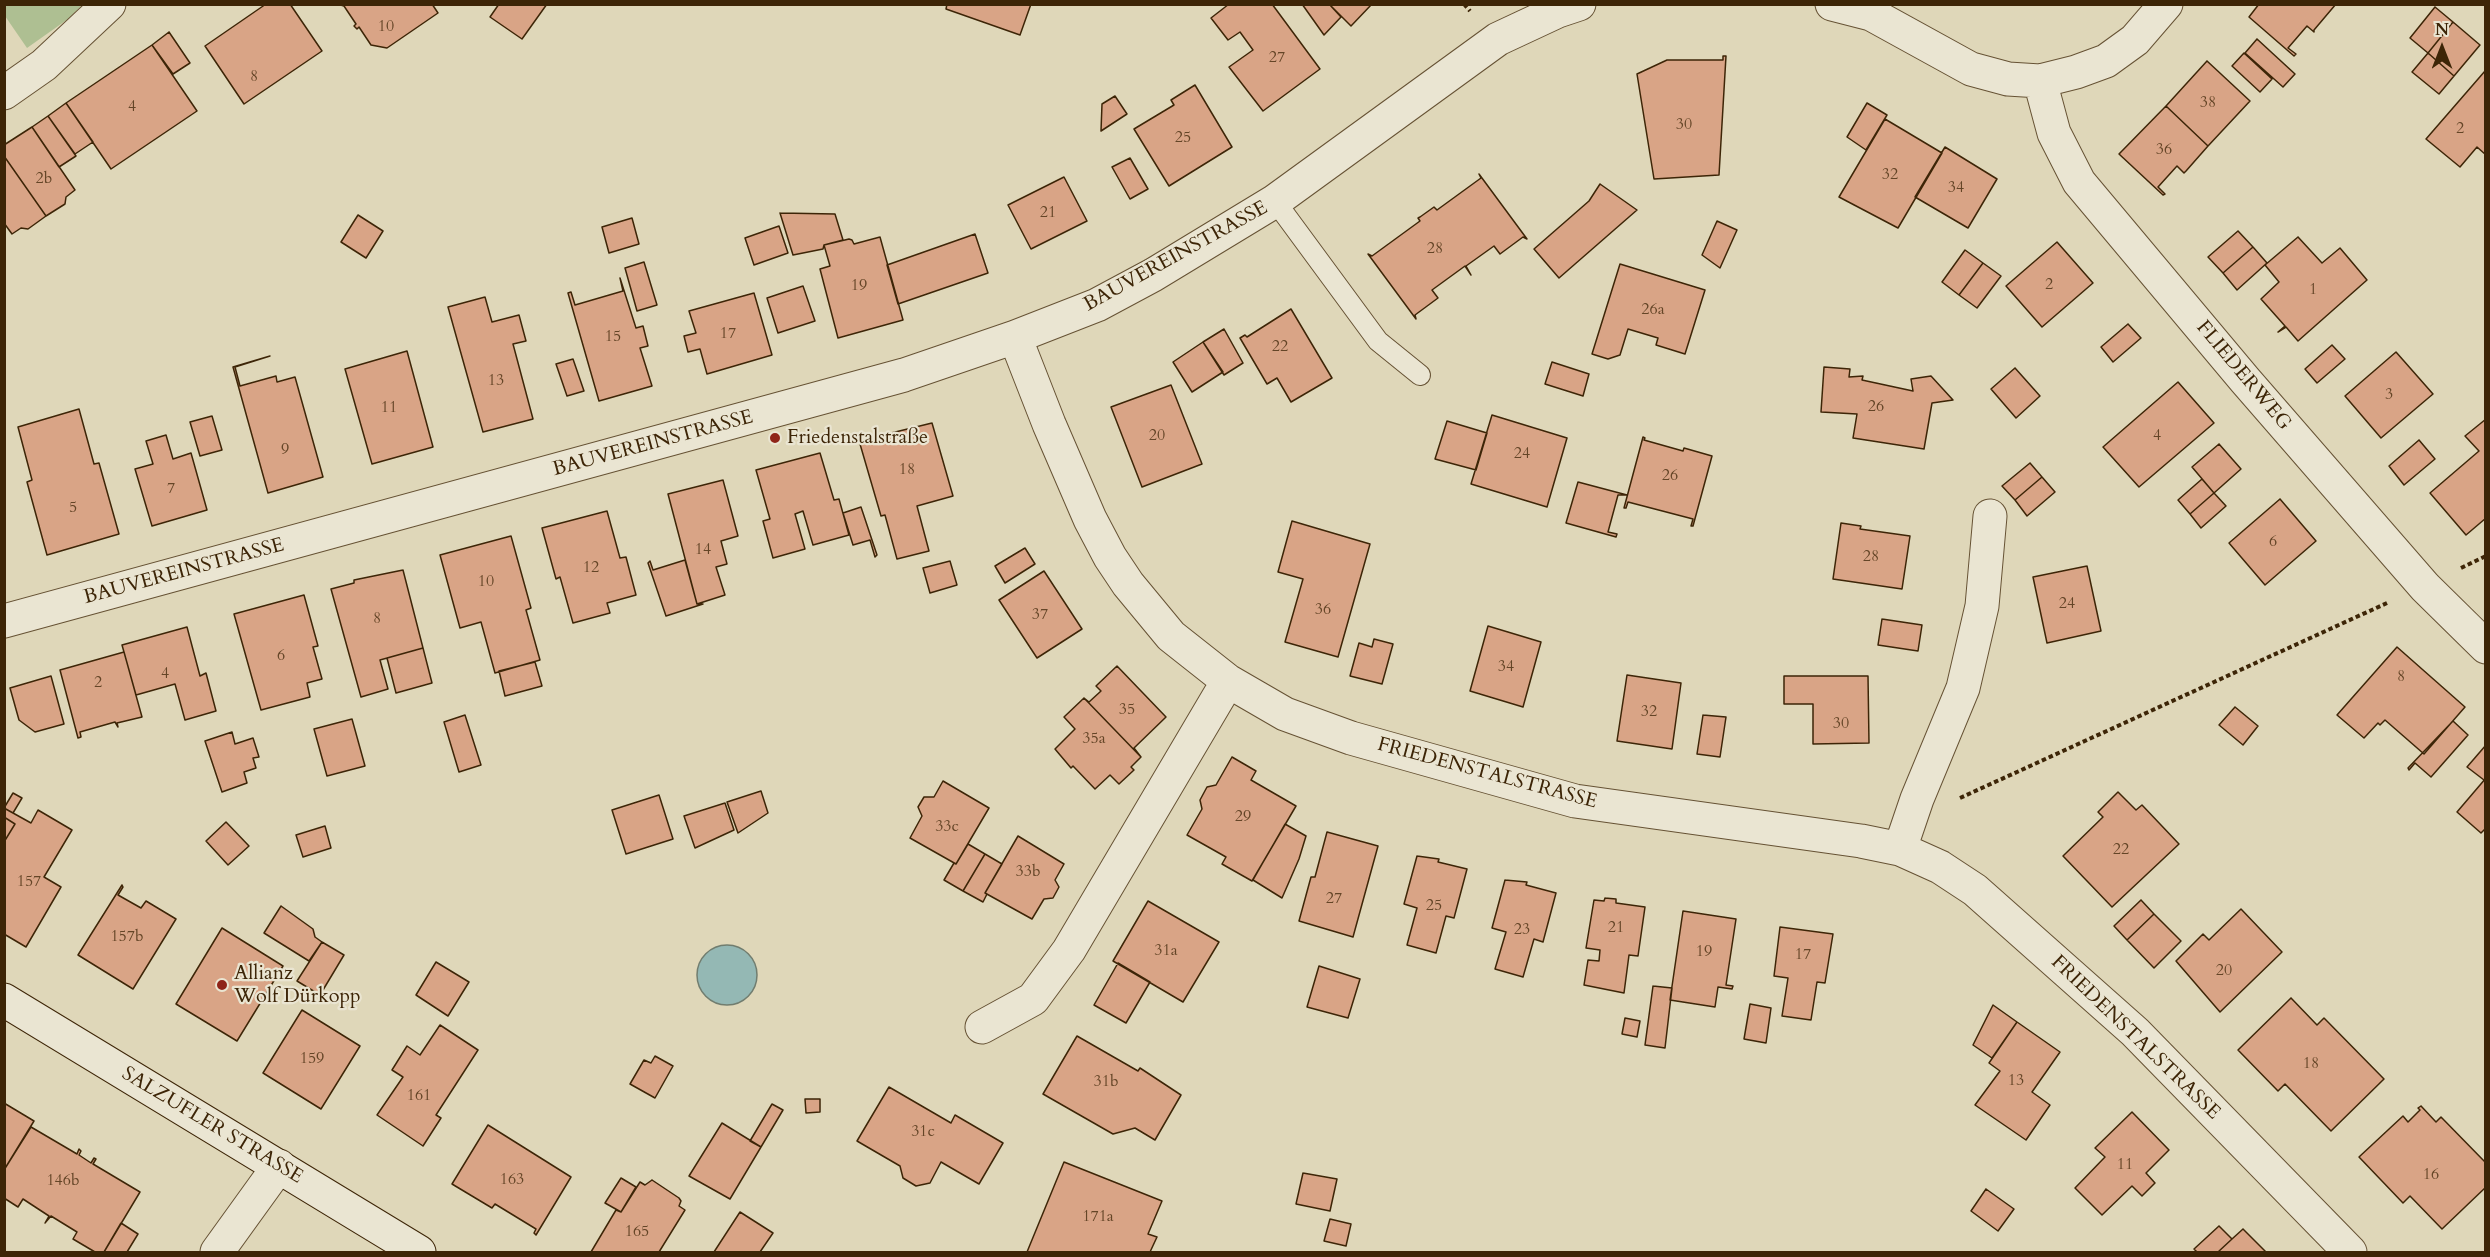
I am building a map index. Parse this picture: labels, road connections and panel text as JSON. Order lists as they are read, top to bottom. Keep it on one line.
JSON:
{"streets":{"street":["BAUVEREINSTRASSE","FLIEDERWEG","FRIEDENSTALSTRASSE","SALZUFLER STRASSE"]},"crossings":[["BAUVEREINSTRASSE","FRIEDENSTALSTRASSE"]],"places":["Friedenstalstraße","Allianz Wolf Dürkopp"],"house_numbers":["10","27","8","38","4","30","2","25","36","32","2b","34","21","28","2","19","1","26a","17","15","22","13","3","26","11","20","4","9","24","18","26","7","5","6","14","28","12","10","24","36","37","8","6","34","4","8","2","35","32","30","35a","29","33c","22","33b","157","27","25","21","23","157b","31a","19","17","20","159","18","13","31b","161","31c","11","16","163","146b","171a","165"],"north":"top"}
